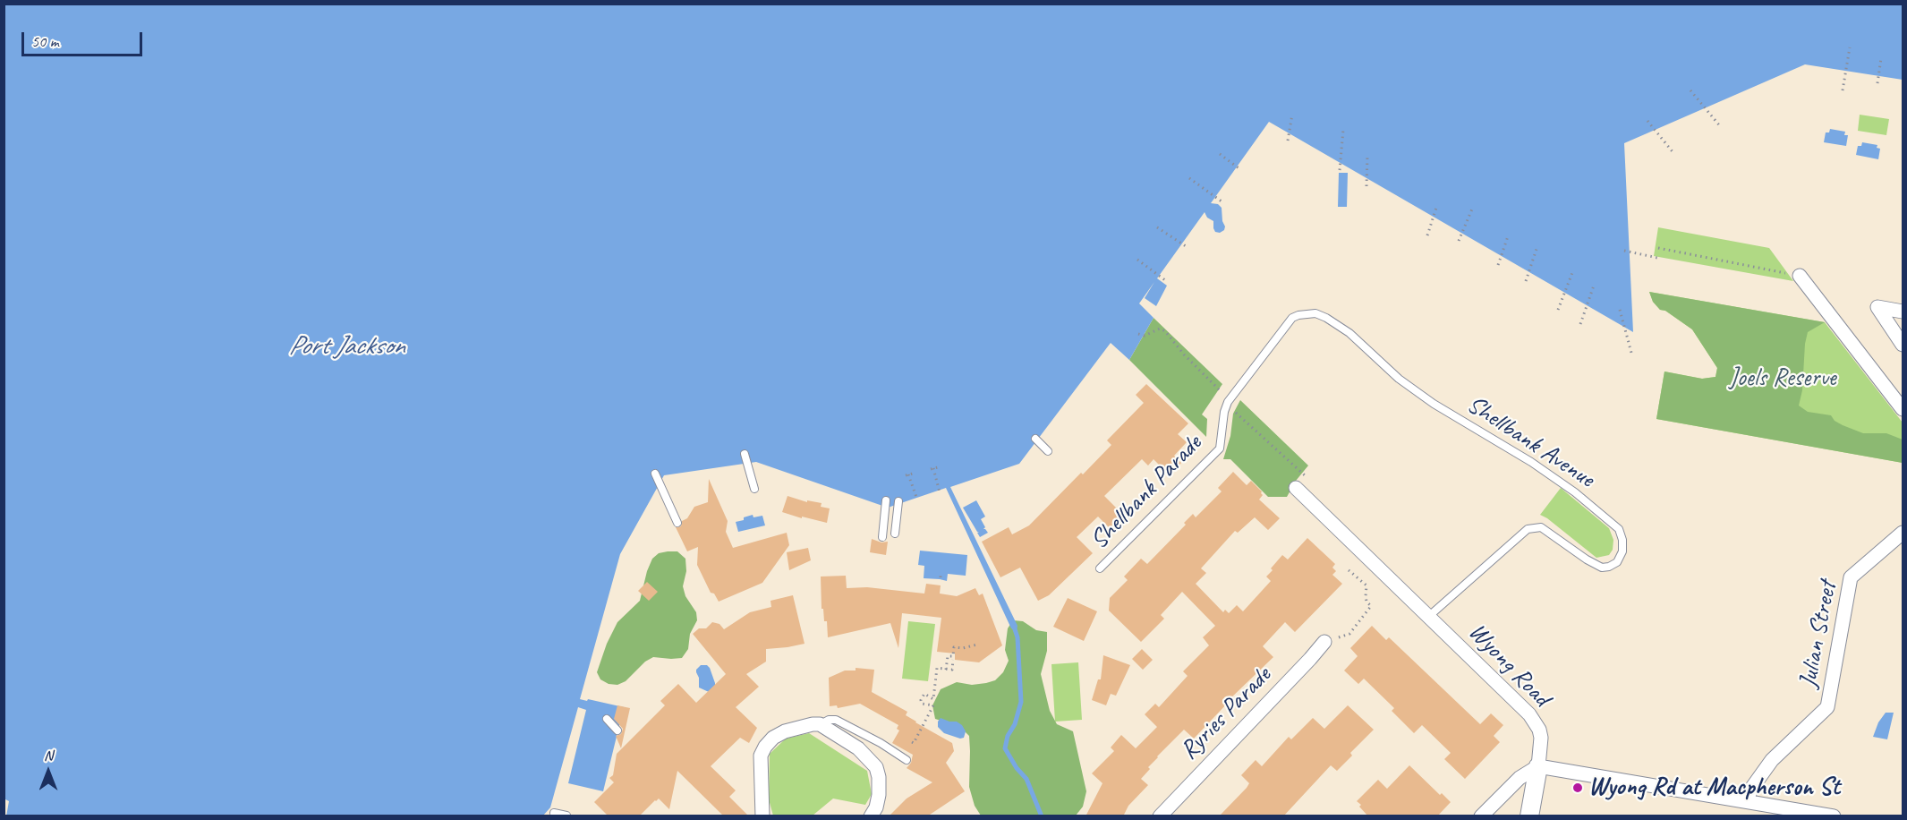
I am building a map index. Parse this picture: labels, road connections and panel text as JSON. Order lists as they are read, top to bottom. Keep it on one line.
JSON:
{"streets":{"street":["Julian Street","Wyong Road","Ryries Parade"],"lane":["Shellbank Avenue","Shellbank Parade"]},"crossings":[["Shellbank Avenue","Shellbank Parade"],["Shellbank Avenue","Wyong Road"]],"water":["Port Jackson"],"parks":["Joels Reserve"],"places":["Wyong Rd at Macpherson St"],"scale_bar":"50 m","north":"top"}
